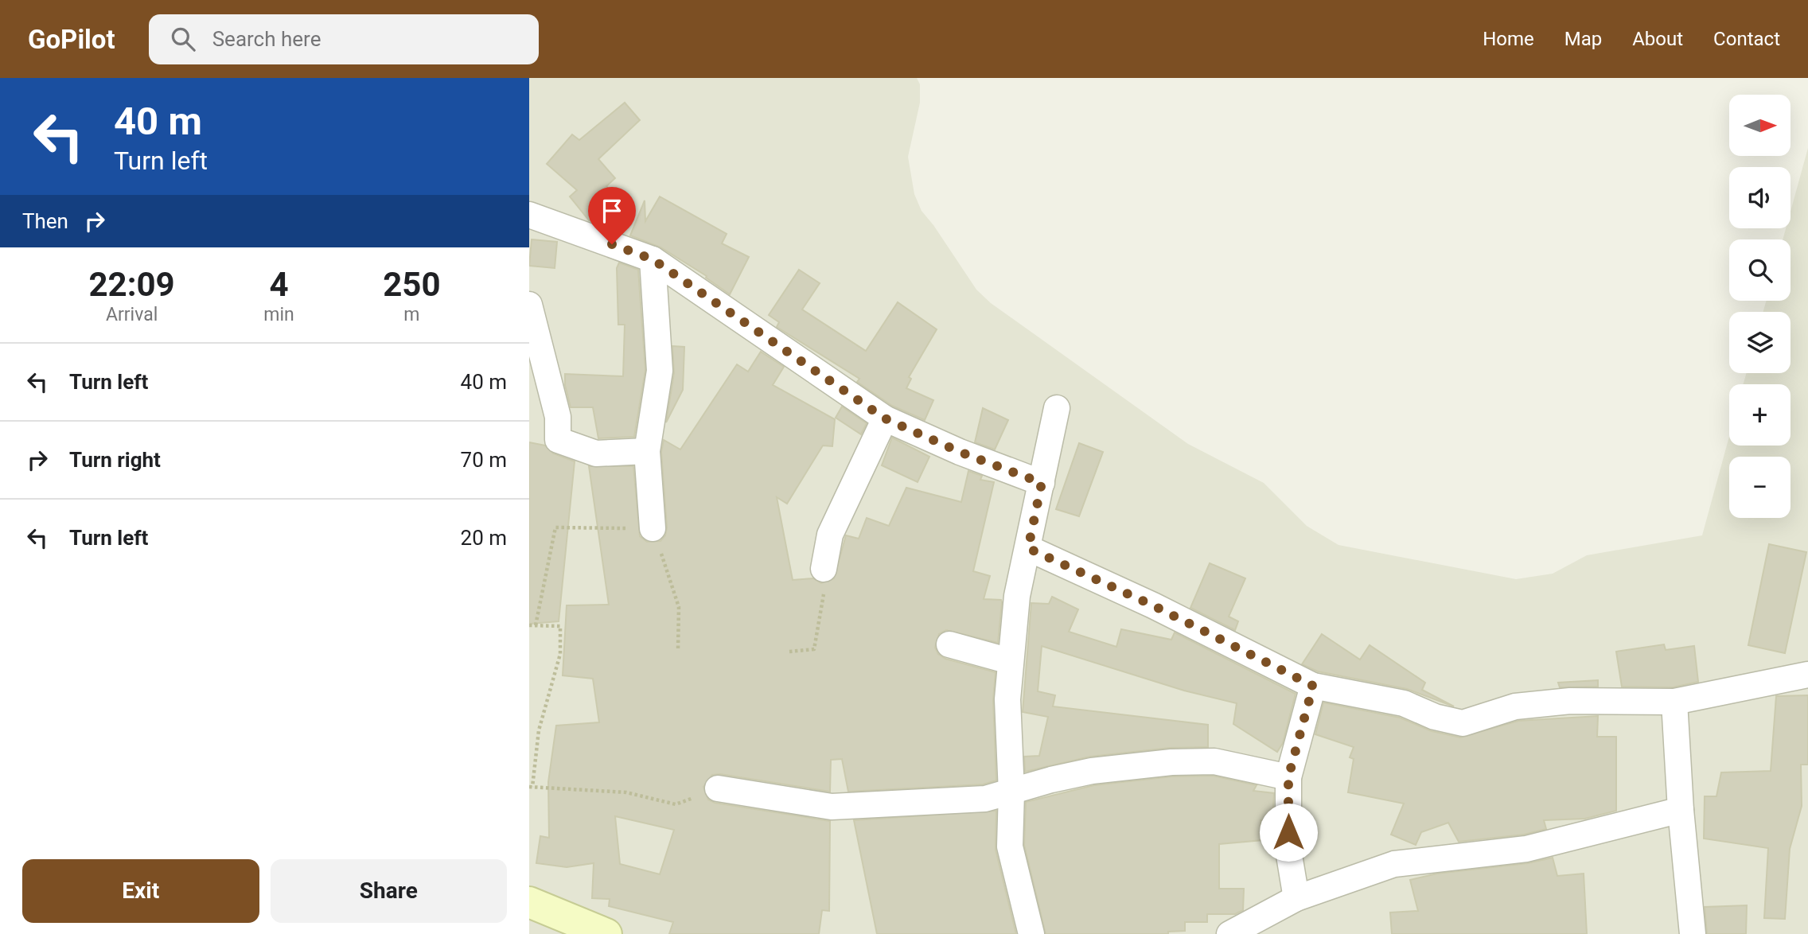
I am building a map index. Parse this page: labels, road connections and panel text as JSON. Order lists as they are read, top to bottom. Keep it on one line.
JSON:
{"north":"right","page":{"header":"GoPilot","search":"Search here","nav":["Home","Map","About","Contact"],"turn":["40 m","Turn left"],"map_buttons":["+","−"],"then":"Then","eta":["22:09","Arrival","4","min","250","m"],"list":[{"name":"Turn left","value":"40 m"},{"name":"Turn right","value":"70 m"},{"name":"Turn left","value":"20 m"}],"buttons":["Exit","Share"]}}
